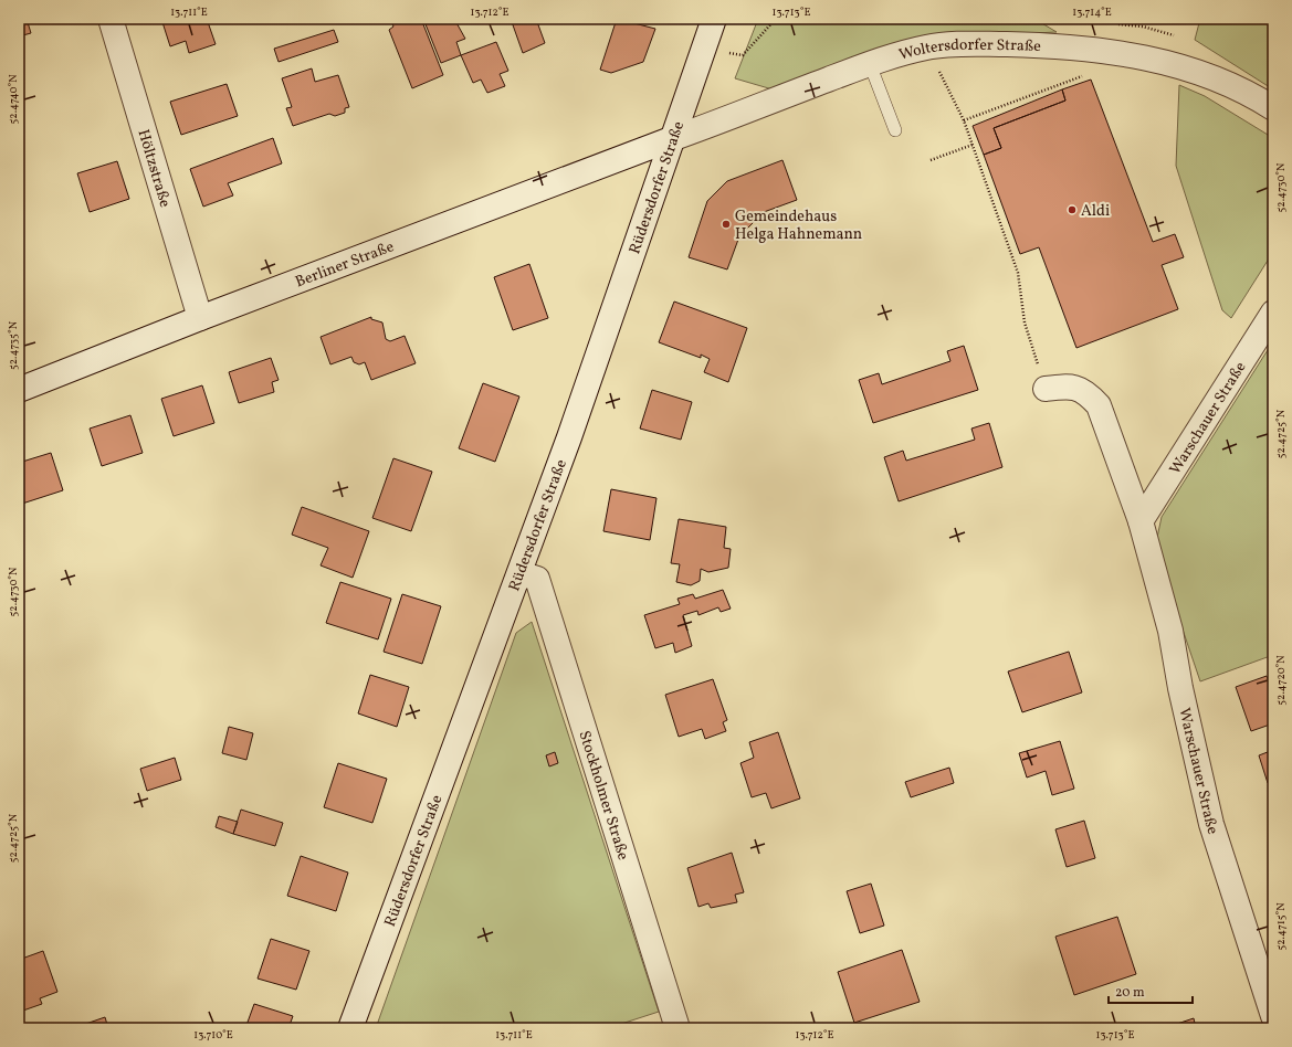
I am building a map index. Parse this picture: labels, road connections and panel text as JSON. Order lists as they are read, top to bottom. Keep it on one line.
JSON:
{"streets":{"street":["Woltersdorfer Straße","Höltzstraße","Rüdersdorfer Straße","Berliner Straße","Warschauer Straße","Stockholmer Straße"]},"crossings":[["Woltersdorfer Straße","Rüdersdorfer Straße"],["Woltersdorfer Straße","Berliner Straße"],["Höltzstraße","Berliner Straße"],["Rüdersdorfer Straße","Berliner Straße"],["Rüdersdorfer Straße","Stockholmer Straße"]],"places":["Aldi","Gemeindehaus Helga Hahnemann"],"scale_bar":"20 m","coordinates":["13.711°E","13.712°E","13.713°E","13.714°E","52.4740°N","52.4730°N","52.4735°N","52.4725°N","52.4720°N","52.4715°N","13.710°E"]}
